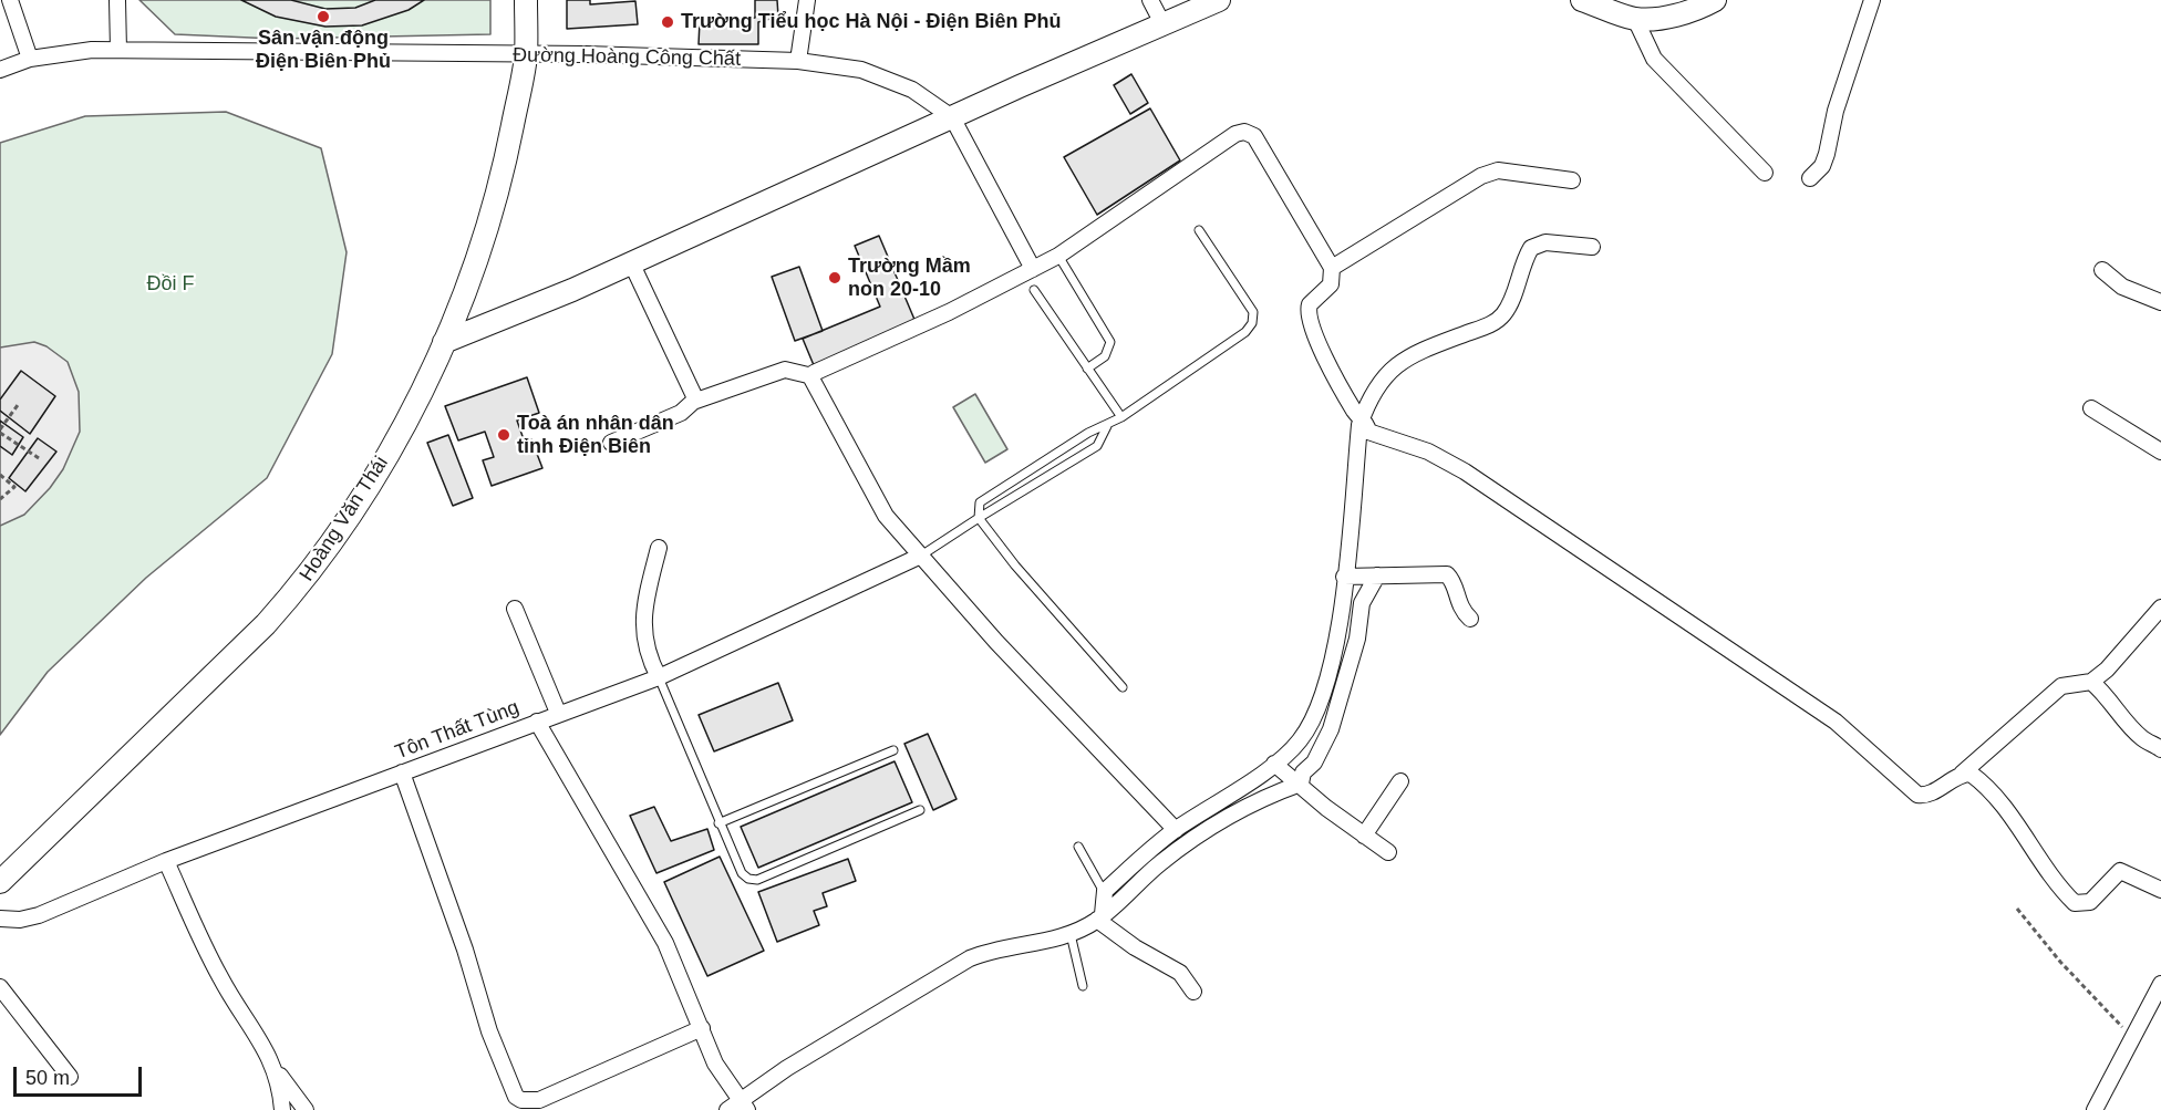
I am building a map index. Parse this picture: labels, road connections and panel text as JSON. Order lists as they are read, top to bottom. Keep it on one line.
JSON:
{"streets":{"street":["Đường Hoàng Công Chất","Hoàng Văn Thái","Tôn Thất Tùng"]},"crossings":[["Đường Hoàng Công Chất","Hoàng Văn Thái"]],"parks":["Đồi F"],"places":["Sân vận động Điện Biên Phủ","Trường Tiểu học Hà Nội - Điện Biên Phủ","Trường Mầm non 20-10","Toà án nhân dân tỉnh Điện Biên"],"scale_bar":"50 m"}
